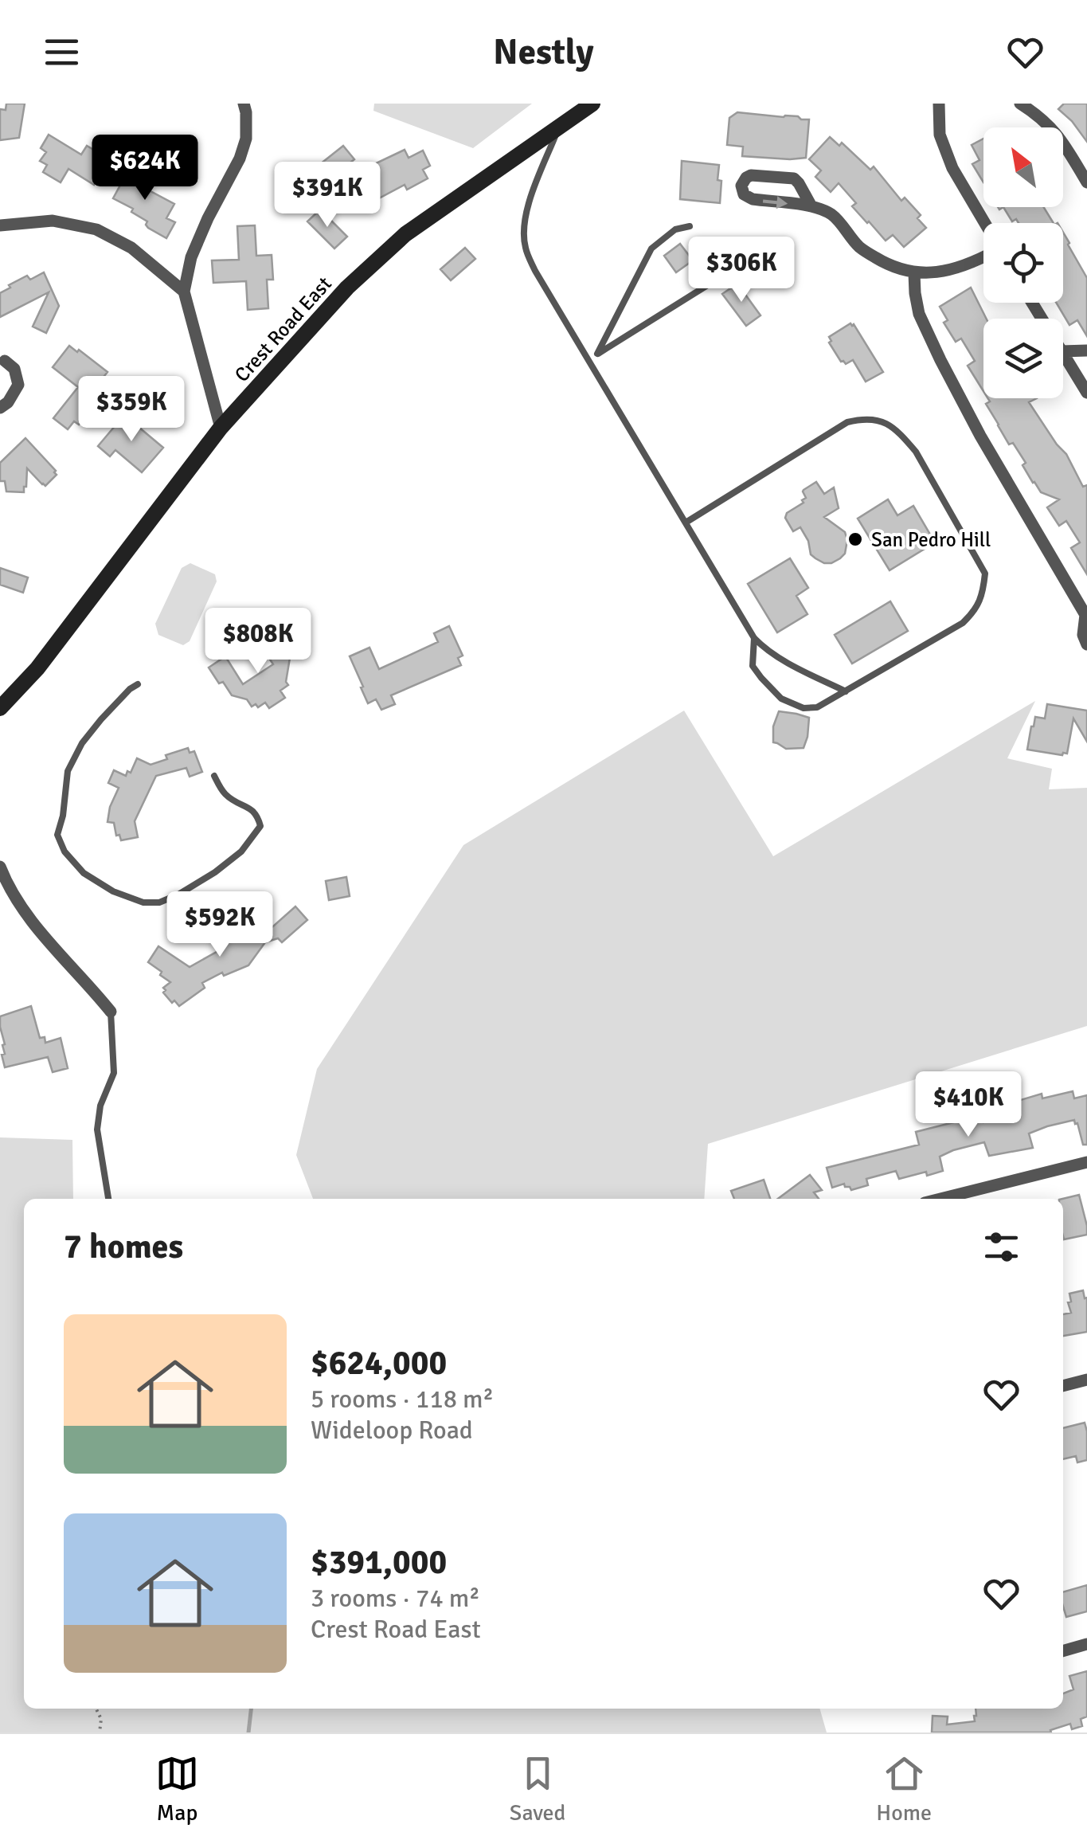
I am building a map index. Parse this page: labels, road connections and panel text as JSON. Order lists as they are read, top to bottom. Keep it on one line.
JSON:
{"streets":{"street":["Crest Road East"]},"places":["San Pedro Hill"],"north":"top left","page":{"header":"Nestly","price":["$624K","$391K","$306K","$359K","$808K","$592K","$410K"],"heading":"7 homes","list":[{"name":"$624,000","note":"5 rooms · 118 m² · Wideloop Road"},{"name":"$391,000","note":"3 rooms · 74 m² · Crest Road East"}],"tabs":["Map","Saved","Home"]}}
